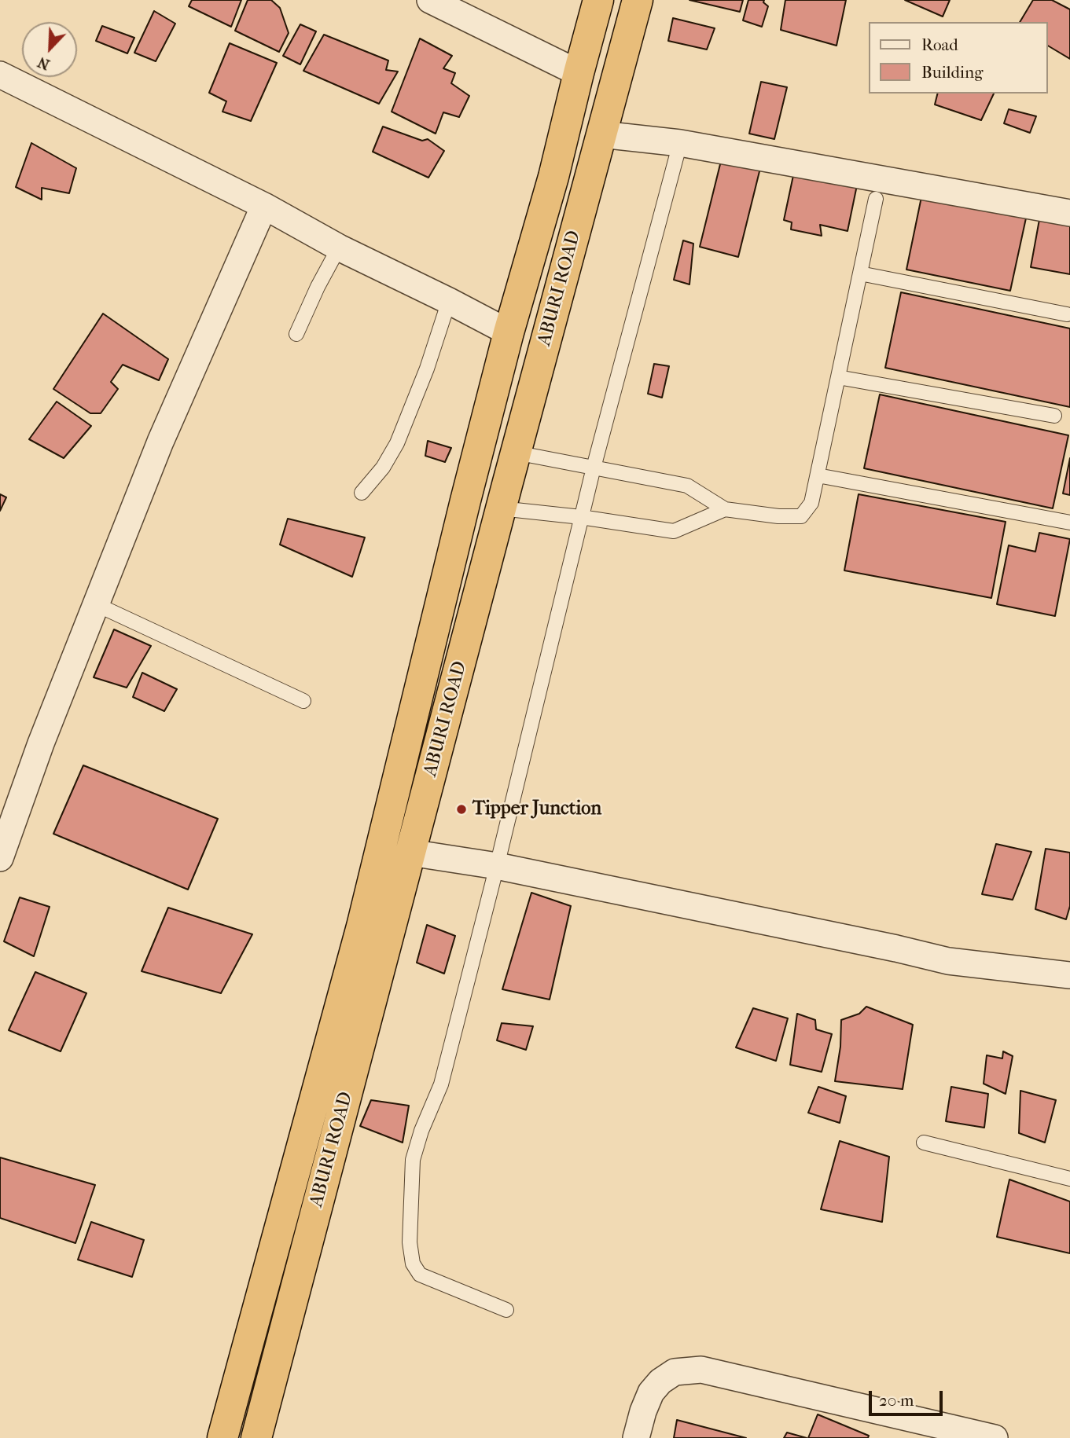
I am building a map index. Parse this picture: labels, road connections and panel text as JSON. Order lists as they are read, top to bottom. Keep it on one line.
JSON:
{"streets":{"highway":["ABURI ROAD"]},"places":["Tipper Junction"],"legend":["Road","Building"],"scale_bar":"20 m","north":"bottom left"}
